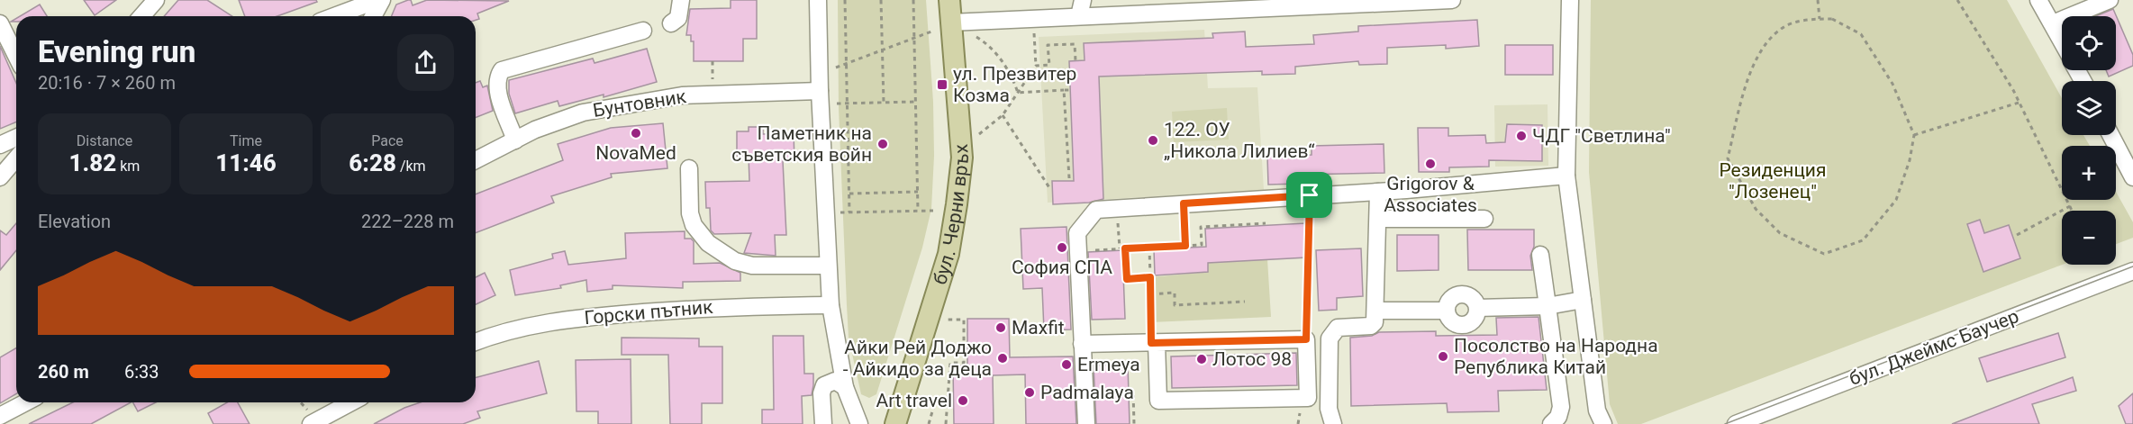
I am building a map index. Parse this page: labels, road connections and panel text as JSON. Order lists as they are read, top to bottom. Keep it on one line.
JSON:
{"streets":{"main road":["бул. Черни връх"],"street":["Бунтовник","Горски пътник","бул. Джеймс Баучер"]},"parks":["Резиденция \"Лозенец\""],"places":{"transit":["ул. Презвитер Козма"],"other":["NovaMed","ЧДГ \"Светлина\"","122. ОУ „Никола Лилиев“","Паметник на съветския войн","Grigorov & Associates","София СПА","Maxfit","Посолство на Народна Република Китай","Айки Рей Доджо - Айкидо за деца","Лотос 98","Ermeya","Padmalaya","Art travel"]},"page":{"map_buttons":["+","−"],"heading":["Evening run","20:16 · 7 × 260 m"],"stats":[["Distance","1.82 km"],["Time","11:46"],["Pace","6:28 /km"]],"chart":["Elevation","222–228 m"],"list":[{"name":"260 m","note":"6:33"}]}}
